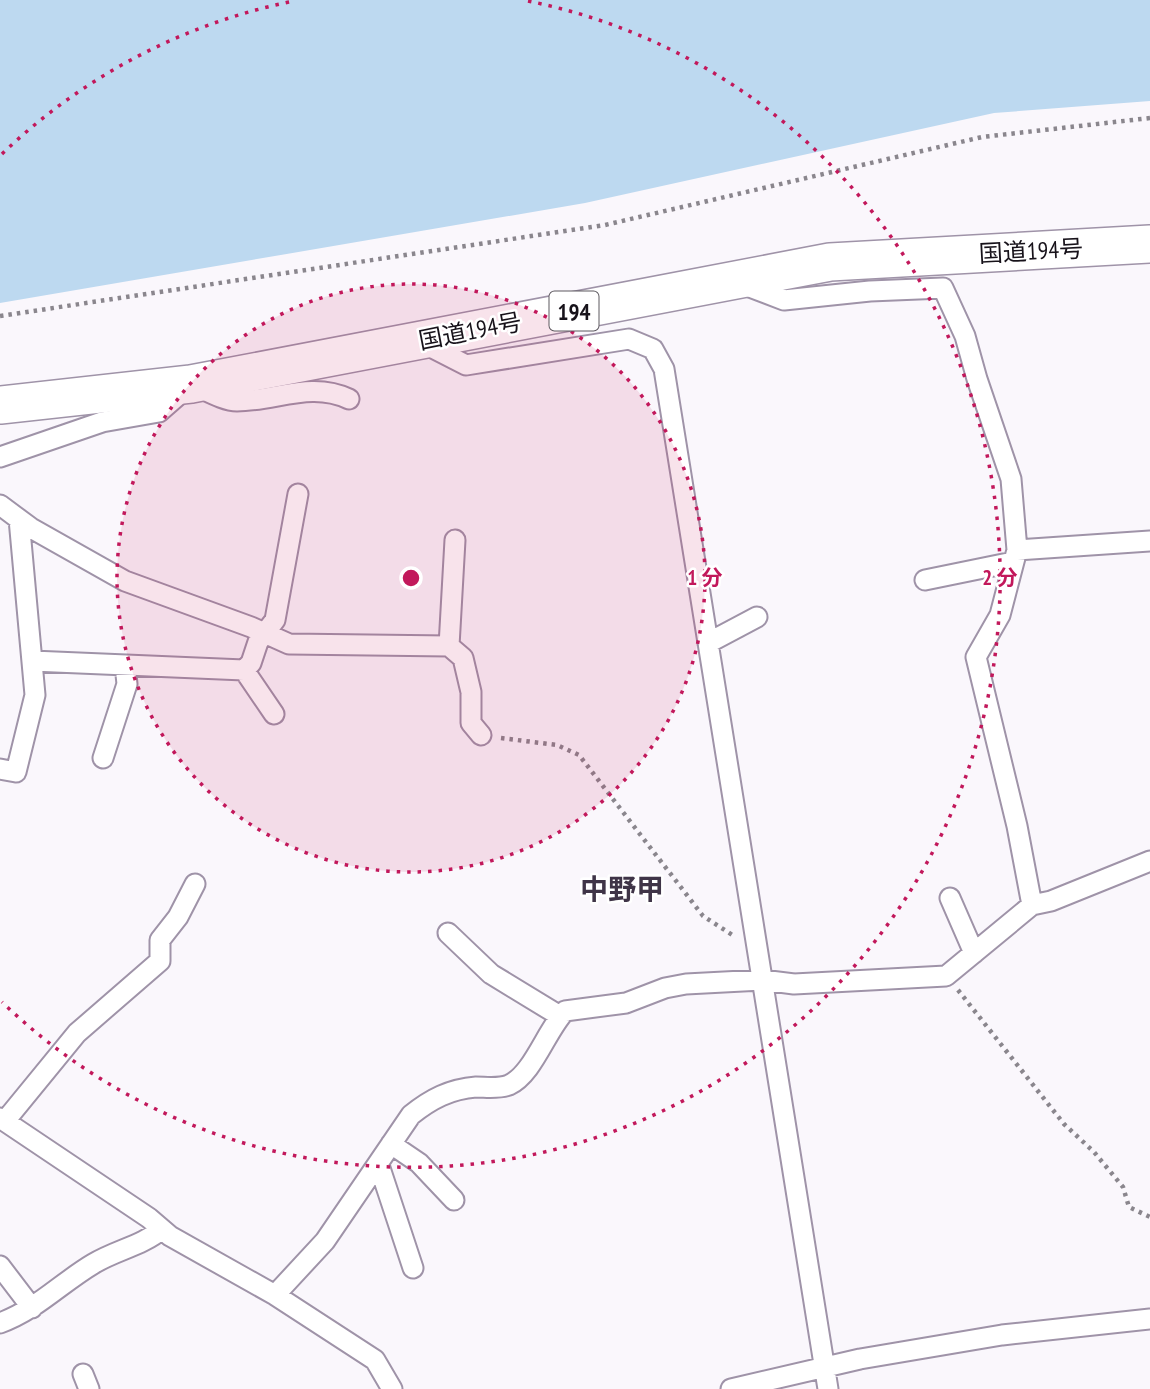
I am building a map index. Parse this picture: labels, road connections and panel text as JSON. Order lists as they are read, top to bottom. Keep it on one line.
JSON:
{"streets":{"highway":["国道194号","194"]},"districts":["中野甲"],"rings":["1 分","2 分"]}
